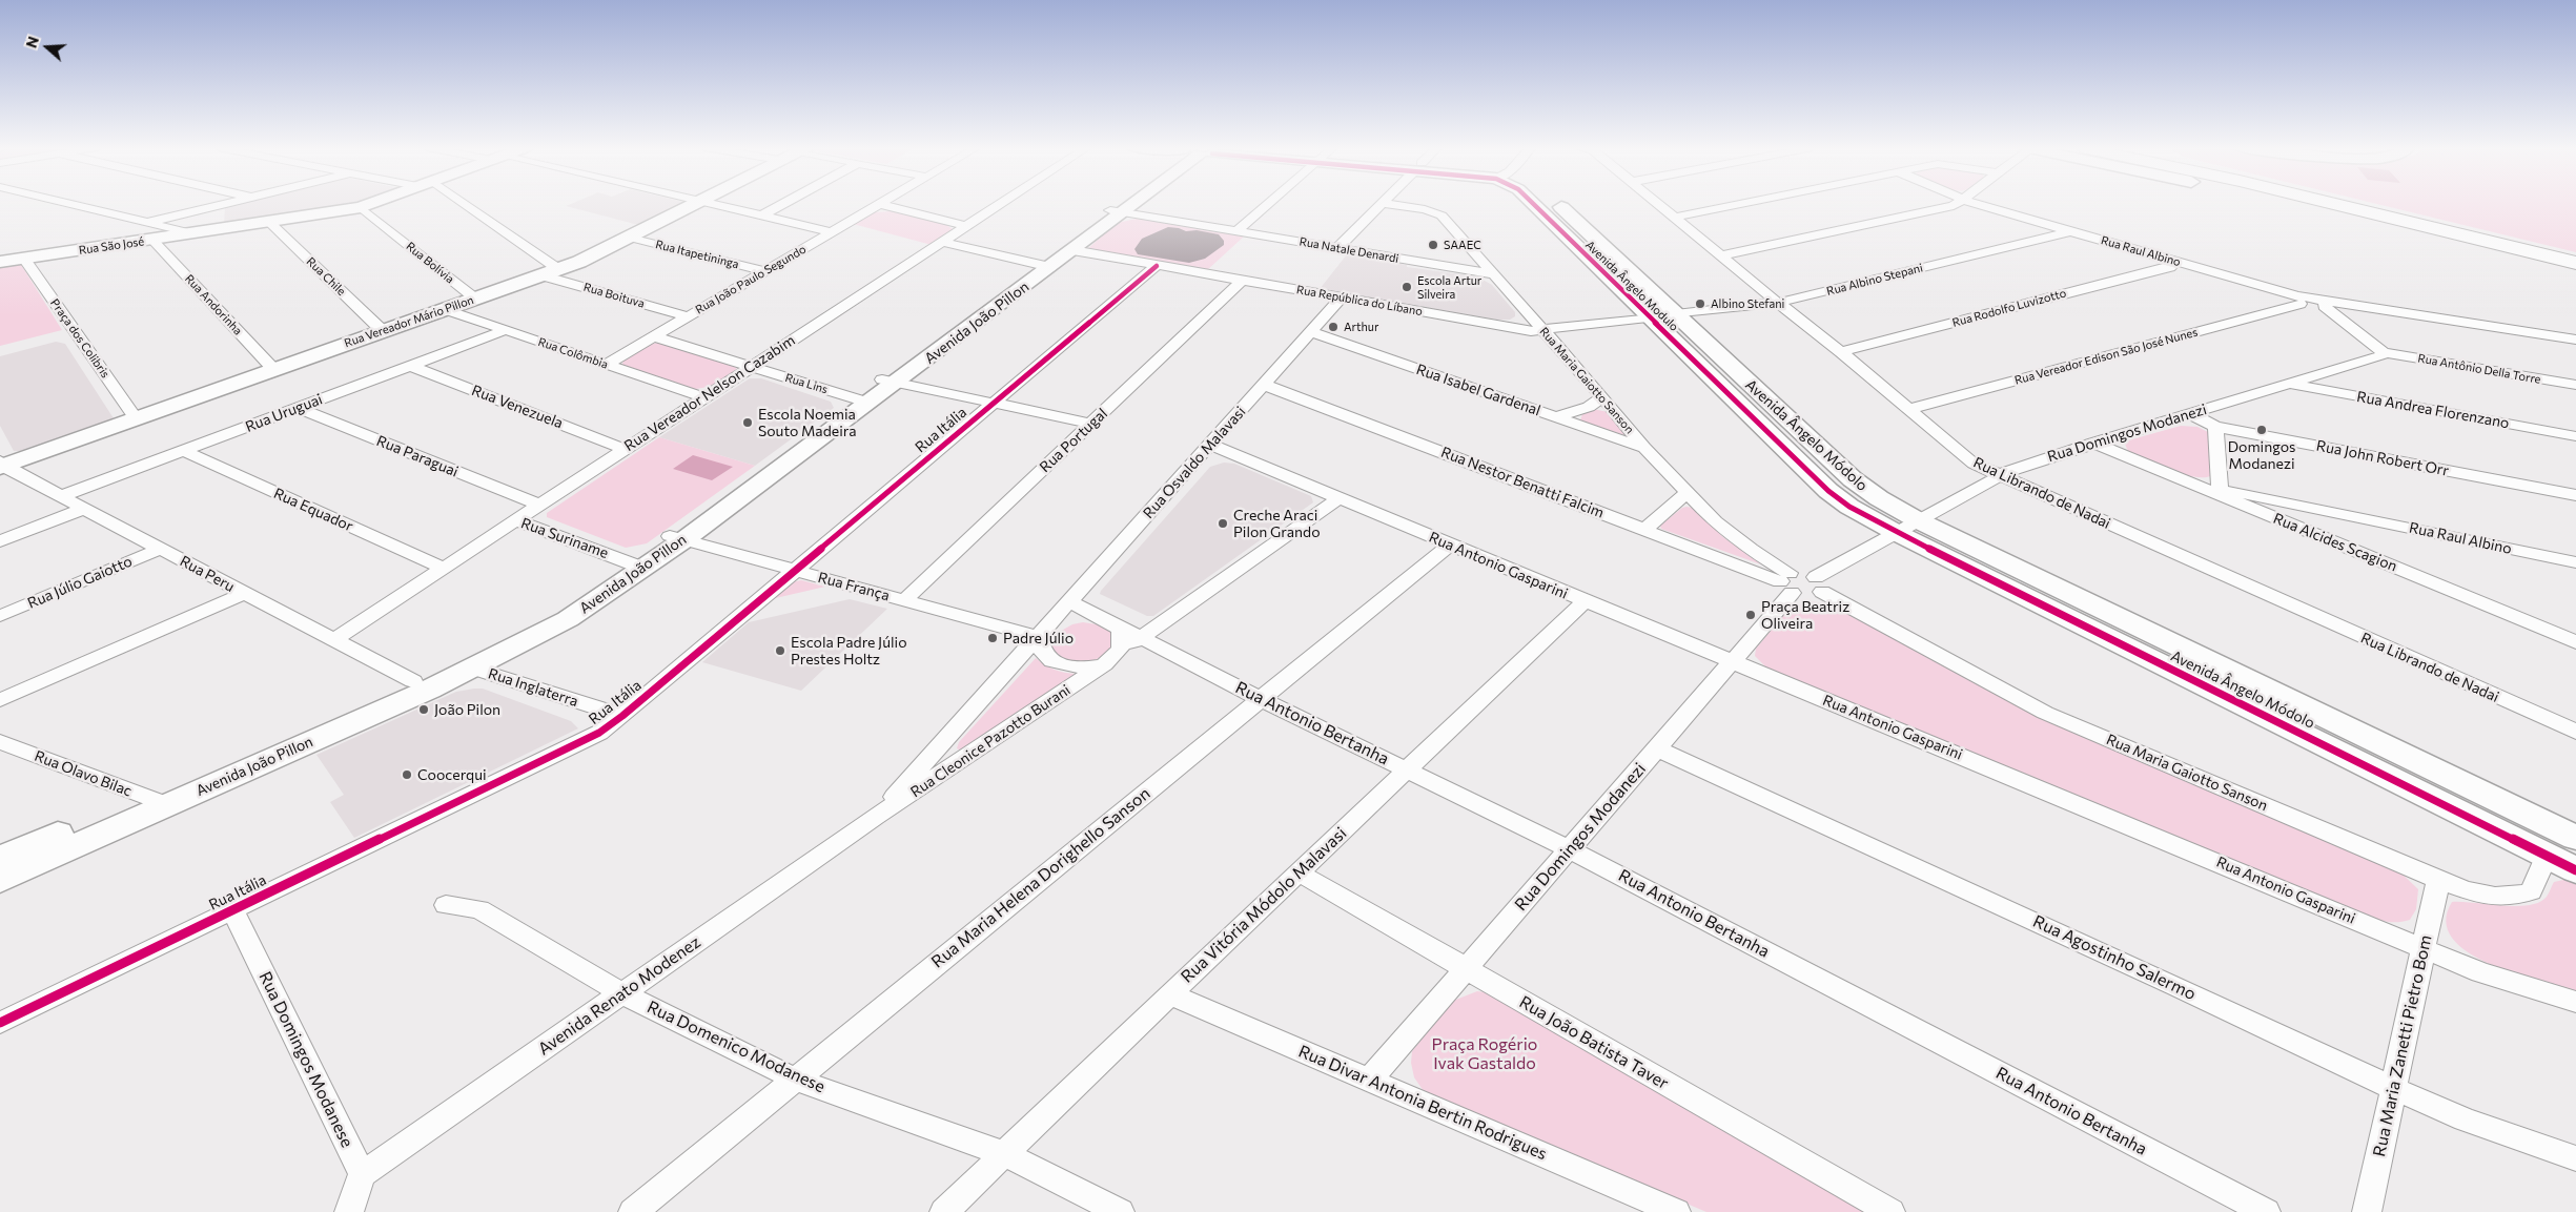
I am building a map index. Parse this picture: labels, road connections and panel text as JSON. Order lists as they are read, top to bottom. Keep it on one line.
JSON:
{"streets":{"street":["Rua São José","Rua Natale Denardi","Rua Raul Albino","Rua Itapetininga","Rua Bolívia","Rua Chile","Rua João Paulo Segundo","Rua Albino Stepani","Avenida Ângelo Modulo","Rua Boituva","Rua República do Líbano","Rua Andorinha","Rua Rodolfo Luvizotto","Rua Vereador Mário Pillon","Avenida João Pillon","Praça dos Colibris","Rua Colômbia","Rua Vereador Edison São José Nunes","Rua Antônio Della Torre","Rua Maria Gaiotto Sanson","Rua Lins","Rua Isabel Gardenal","Rua Vereador Nelson Cazabim","Rua Venezuela","Rua Andrea Florenzano","Rua Uruguai","Rua Itália","Rua Domingos Modanezi","Avenida Ângelo Módolo","Rua Portugal","Rua Paraguai","Rua John Robert Orr","Rua Osvaldo Malavasi","Rua Nestor Benatti Falcim","Rua Librando de Nadai","Rua Equador","Rua Suriname","Rua Alcides Scagion","Rua Antonio Gasparini","Rua Peru","Rua Júlio Gaiotto","Rua França","Rua Inglaterra","Rua Antonio Bertanha","Rua Cleonice Pazotto Burani","Rua Olavo Bilac","Rua Maria Helena Dorighello Sanson","Rua Vitória Módolo Malavasi","Rua Agostinho Salermo","Avenida Renato Modenez","Rua João Batista Taver","Rua Maria Zanetti Pietro Bom","Rua Domenico Modanese","Rua Domingos Modanese","Rua Divar Antonia Bertin Rodrigues"]},"crossings":[["Rua São José","Rua Bolívia"],["Rua São José","Rua Chile"],["Rua São José","Rua Andorinha"],["Rua São José","Praça dos Colibris"],["Rua Natale Denardi","Avenida João Pillon"],["Rua Natale Denardi","Rua Maria Gaiotto Sanson"],["Rua Raul Albino","Rua Albino Stepani"],["Rua Raul Albino","Rua Rodolfo Luvizotto"],["Rua Raul Albino","Rua Vereador Edison São José Nunes"],["Rua Raul Albino","Rua Alcides Scagion"],["Rua Itapetininga","Rua João Paulo Segundo"],["Rua Itapetininga","Rua Vereador Mário Pillon"],["Rua Bolívia","Rua Vereador Mário Pillon"],["Rua Chile","Rua Vereador Mário Pillon"],["Rua João Paulo Segundo","Rua Boituva"],["Rua João Paulo Segundo","Rua Colômbia"],["Rua João Paulo Segundo","Rua Lins"],["Rua Albino Stepani","Avenida Ângelo Modulo"],["Rua Albino Stepani","Avenida Ângelo Módolo"],["Rua Albino Stepani","Rua Librando de Nadai"],["Avenida Ângelo Modulo","Rua República do Líbano"],["Avenida Ângelo Modulo","Avenida Ângelo Módolo"],["Rua Boituva","Rua Vereador Mário Pillon"],["Rua República do Líbano","Avenida João Pillon"],["Rua República do Líbano","Rua Maria Gaiotto Sanson"],["Rua República do Líbano","Rua Itália"],["Rua República do Líbano","Rua Portugal"],["Rua República do Líbano","Rua Osvaldo Malavasi"],["Rua Andorinha","Rua Vereador Mário Pillon"],["Rua Rodolfo Luvizotto","Rua Librando de Nadai"],["Rua Vereador Mário Pillon","Praça dos Colibris"],["Rua Vereador Mário Pillon","Rua Colômbia"],["Rua Vereador Mário Pillon","Rua Peru"],["Avenida João Pillon","Rua Lins"],["Avenida João Pillon","Rua Suriname"],["Avenida João Pillon","Rua Peru"],["Avenida João Pillon","Rua França"],["Avenida João Pillon","Rua Inglaterra"],["Avenida João Pillon","Rua Olavo Bilac"],["Rua Colômbia","Rua Vereador Nelson Cazabim"],["Rua Colômbia","Rua Uruguai"],["Rua Vereador Edison São José Nunes","Rua Librando de Nadai"],["Rua Antônio Della Torre","Rua Domingos Modanezi"],["Rua Maria Gaiotto Sanson","Rua Isabel Gardenal"],["Rua Maria Gaiotto Sanson","Rua Domingos Modanezi"],["Rua Maria Gaiotto Sanson","Avenida Ângelo Módolo"],["Rua Maria Gaiotto Sanson","Rua Nestor Benatti Falcim"],["Rua Maria Gaiotto Sanson","Rua Maria Zanetti Pietro Bom"],["Rua Lins","Rua Vereador Nelson Cazabim"],["Rua Isabel Gardenal","Rua Osvaldo Malavasi"],["Rua Vereador Nelson Cazabim","Rua Venezuela"],["Rua Vereador Nelson Cazabim","Rua Paraguai"],["Rua Vereador Nelson Cazabim","Rua Equador"],["Rua Vereador Nelson Cazabim","Rua Suriname"],["Rua Vereador Nelson Cazabim","Rua Peru"],["Rua Venezuela","Rua Uruguai"],["Rua Andrea Florenzano","Rua Domingos Modanezi"],["Rua Uruguai","Rua Paraguai"],["Rua Uruguai","Rua Equador"],["Rua Uruguai","Rua Peru"],["Rua Itália","Rua França"],["Rua Itália","Rua Inglaterra"],["Rua Itália","Rua Domingos Modanese"],["Rua Domingos Modanezi","Avenida Ângelo Módolo"],["Rua Domingos Modanezi","Rua John Robert Orr"],["Rua Domingos Modanezi","Rua Nestor Benatti Falcim"],["Rua Domingos Modanezi","Rua Librando de Nadai"],["Rua Domingos Modanezi","Rua Alcides Scagion"],["Rua Domingos Modanezi","Rua Antonio Gasparini"],["Rua Domingos Modanezi","Rua Antonio Bertanha"],["Rua Domingos Modanezi","Rua Agostinho Salermo"],["Rua Domingos Modanezi","Rua João Batista Taver"],["Rua Domingos Modanezi","Rua Divar Antonia Bertin Rodrigues"],["Rua Portugal","Rua França"],["Rua Osvaldo Malavasi","Rua Nestor Benatti Falcim"],["Rua Osvaldo Malavasi","Rua Antonio Gasparini"],["Rua Osvaldo Malavasi","Rua França"],["Rua Osvaldo Malavasi","Rua Antonio Bertanha"],["Rua Osvaldo Malavasi","Rua Cleonice Pazotto Burani"],["Rua Osvaldo Malavasi","Avenida Renato Modenez"],["Rua Antonio Gasparini","Rua Cleonice Pazotto Burani"],["Rua Antonio Gasparini","Rua Maria Helena Dorighello Sanson"],["Rua Antonio Gasparini","Rua Vitória Módolo Malavasi"],["Rua Antonio Gasparini","Rua Maria Zanetti Pietro Bom"],["Rua Peru","Rua Júlio Gaiotto"],["Rua Antonio Bertanha","Rua Cleonice Pazotto Burani"],["Rua Antonio Bertanha","Rua Maria Helena Dorighello Sanson"],["Rua Antonio Bertanha","Rua Vitória Módolo Malavasi"],["Rua Cleonice Pazotto Burani","Avenida Renato Modenez"],["Rua Maria Helena Dorighello Sanson","Rua Domenico Modanese"],["Rua Vitória Módolo Malavasi","Rua João Batista Taver"],["Rua Vitória Módolo Malavasi","Rua Domenico Modanese"],["Rua Vitória Módolo Malavasi","Rua Divar Antonia Bertin Rodrigues"],["Rua Agostinho Salermo","Rua Maria Zanetti Pietro Bom"],["Avenida Renato Modenez","Rua Domenico Modanese"],["Avenida Renato Modenez","Rua Domingos Modanese"]],"parks":["Praça Rogério Ivak Gastaldo"],"places":["SAAEC","Escola Artur Silveira","Albino Stefani","Arthur","Escola Noemia Souto Madeira","Domingos Modanezi","Creche Araci Pilon Grando","Praça Beatriz Oliveira","Padre Júlio","Escola Padre Júlio Prestes Holtz","João Pilon","Coocerqui"],"north":"left"}
